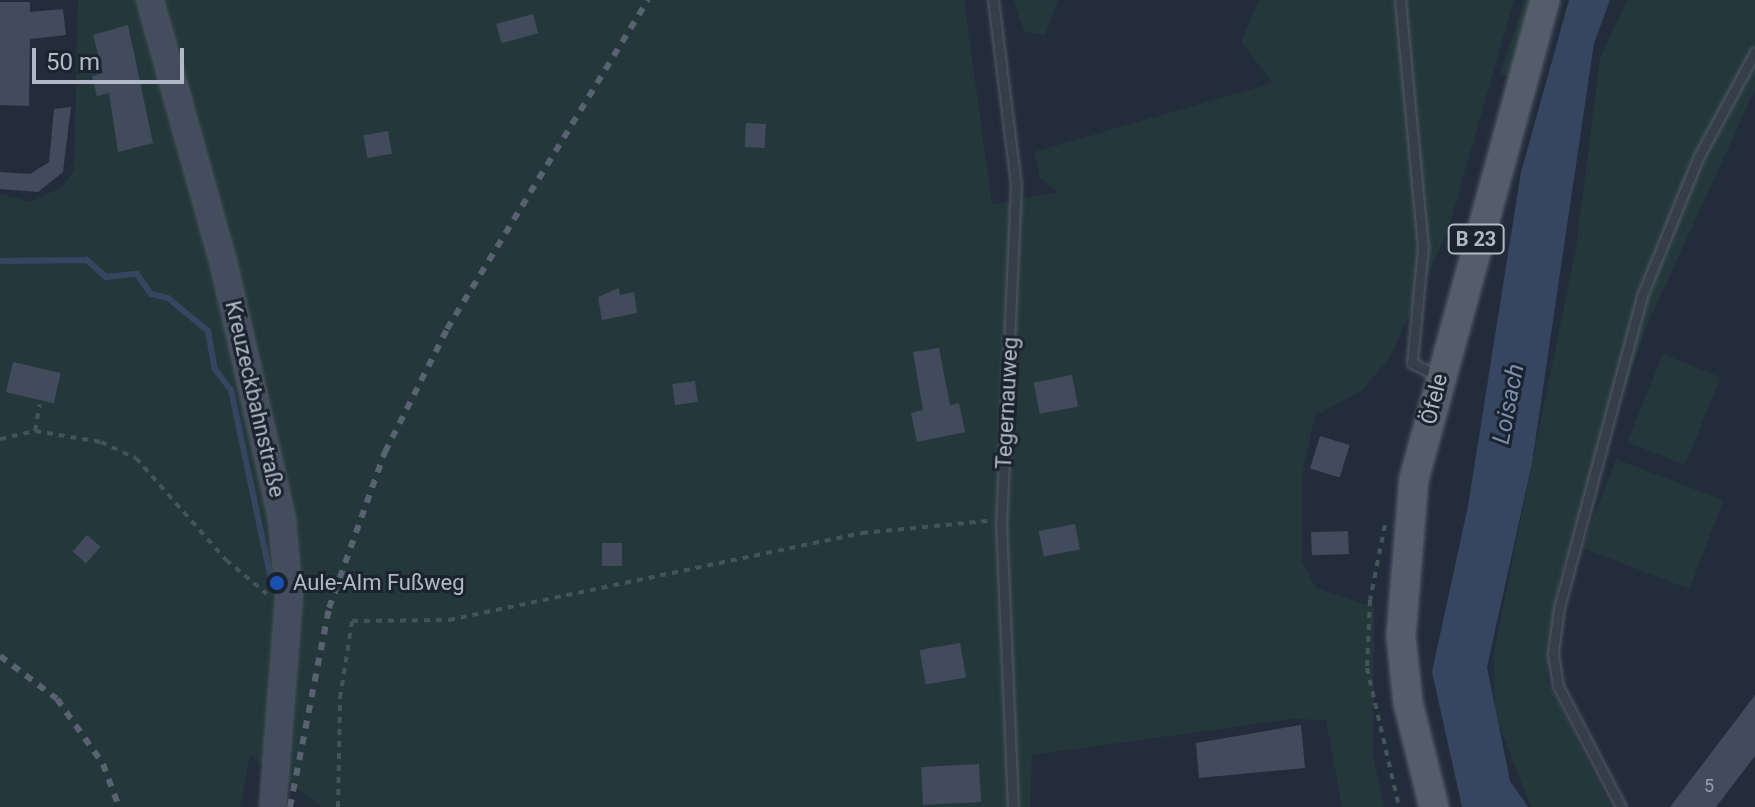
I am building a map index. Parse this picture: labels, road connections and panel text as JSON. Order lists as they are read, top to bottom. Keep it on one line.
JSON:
{"streets":{"main road":["B 23","Öfele"],"street":["Kreuzeckbahnstraße"],"lane":["Tegernauweg"]},"water":["Loisach"],"places":["Aule-Alm Fußweg"],"house_numbers":["5"],"scale_bar":"50 m"}
